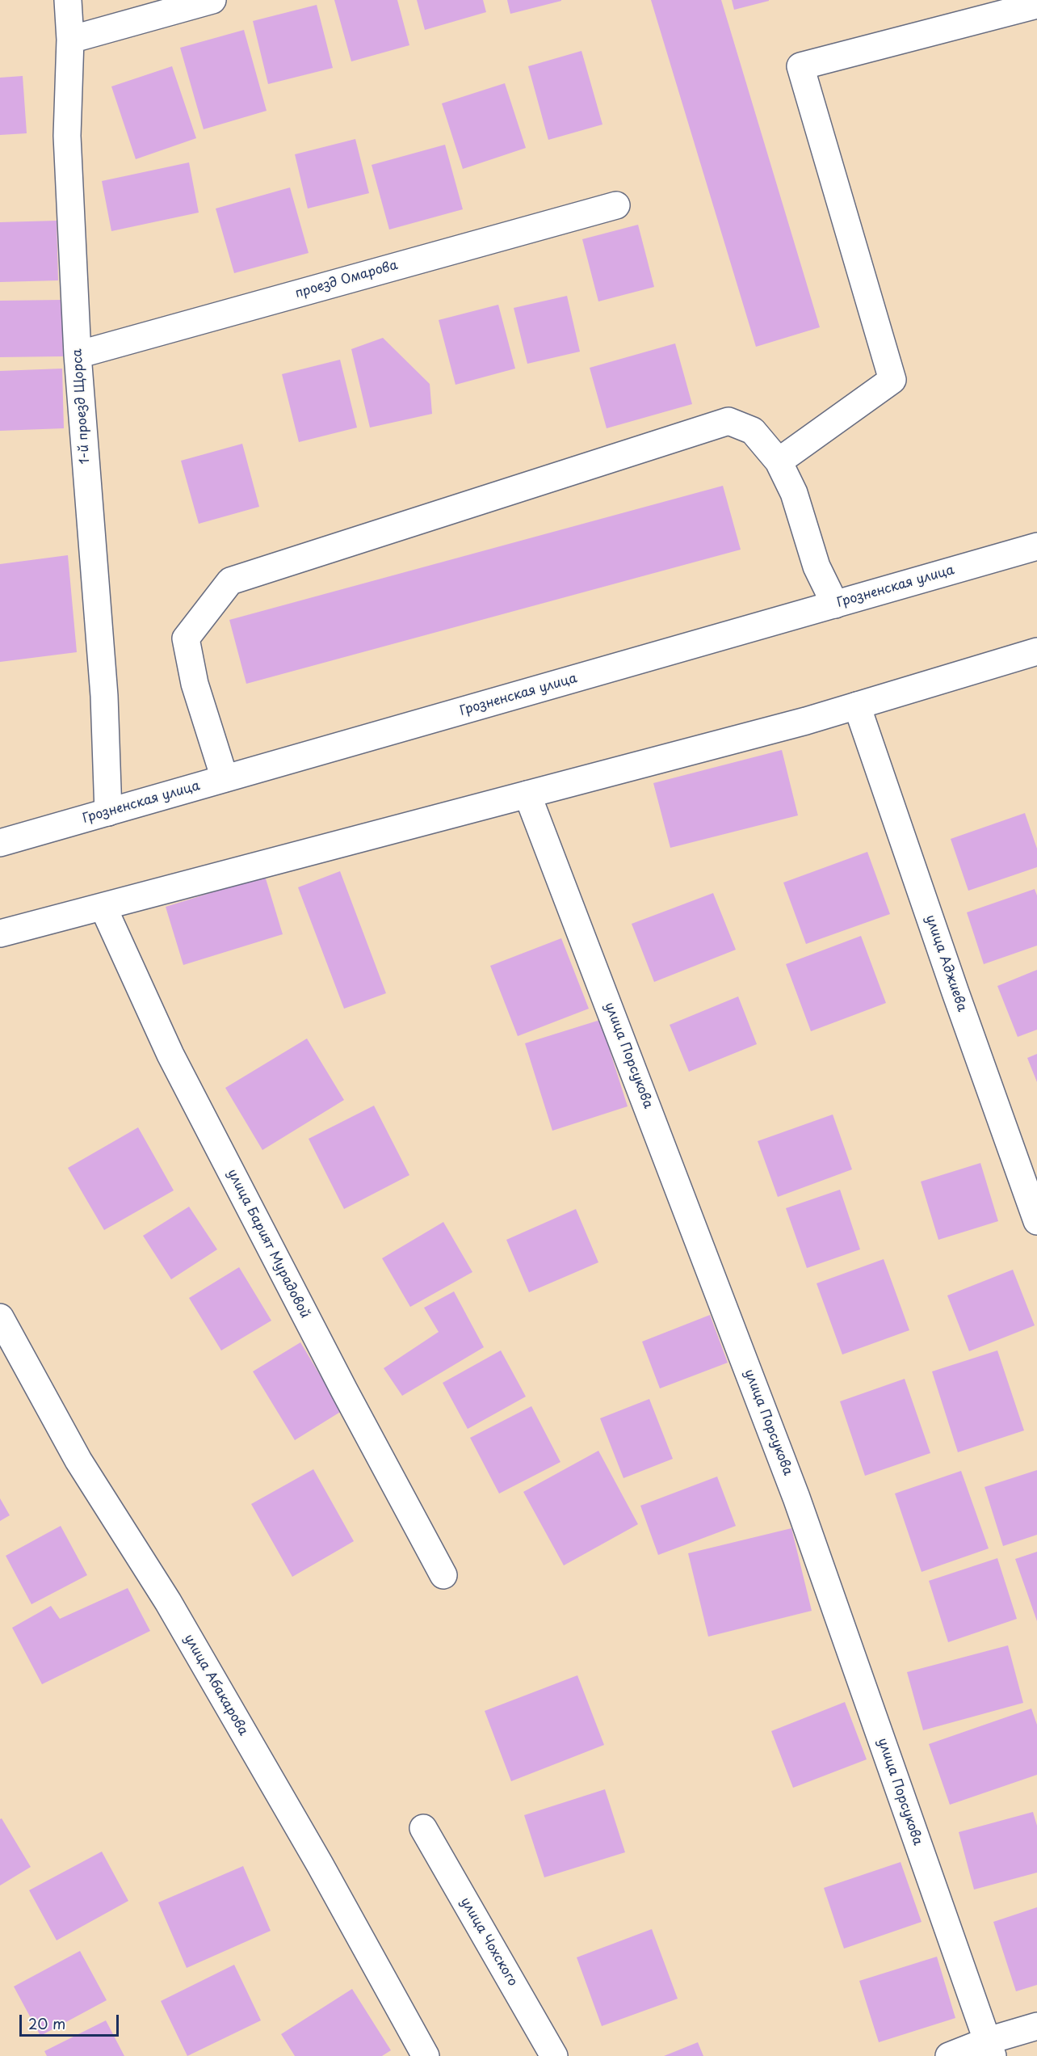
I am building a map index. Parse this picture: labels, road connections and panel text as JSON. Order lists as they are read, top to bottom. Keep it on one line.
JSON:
{"streets":{"street":["проезд Омарова","1-й проезд Щорса","Грозненская улица","улица Аджиева","улица Порсукова","улица Барият Мурадовой","улица Абакарова","улица Чохского"]},"crossings":[["проезд Омарова","1-й проезд Щорса"],["1-й проезд Щорса","Грозненская улица"]],"scale_bar":"20 m"}
